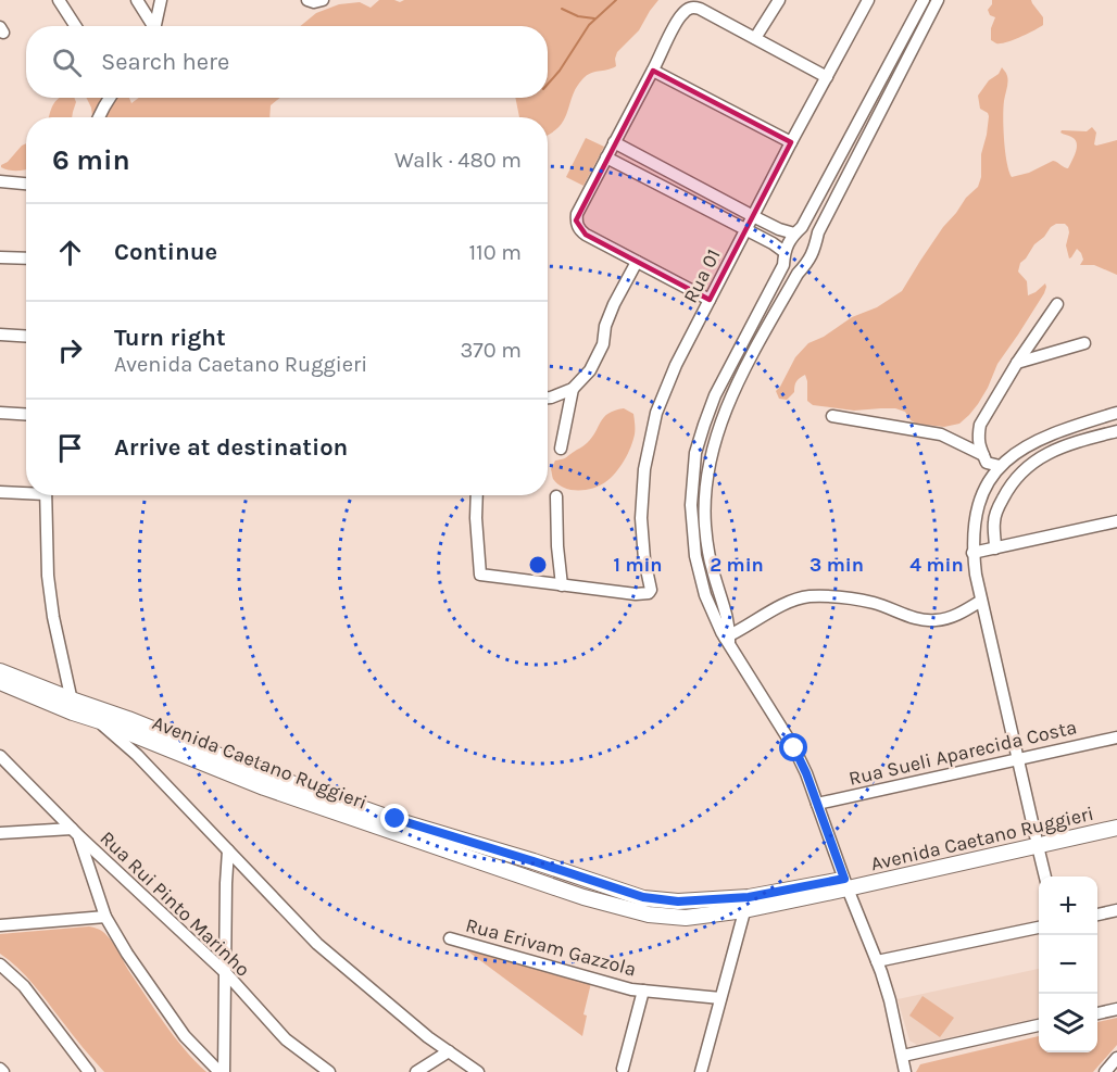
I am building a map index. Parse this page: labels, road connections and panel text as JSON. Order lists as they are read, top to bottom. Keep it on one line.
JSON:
{"streets":{"main road":["Avenida Caetano Ruggieri"],"street":["Rua 01","Rua Sueli Aparecida Costa","Rua Rui Pinto Marinho","Rua Erivam Gazzola"]},"page":{"search":"Search here","heading":["6 min","Walk · 480 m"],"list":[["Continue","110 m"],["Turn right","Avenida Caetano Ruggieri","370 m"],"Arrive at destination"],"map_buttons":["+","−"]},"rings":["1 min","2 min","3 min","4 min"]}
